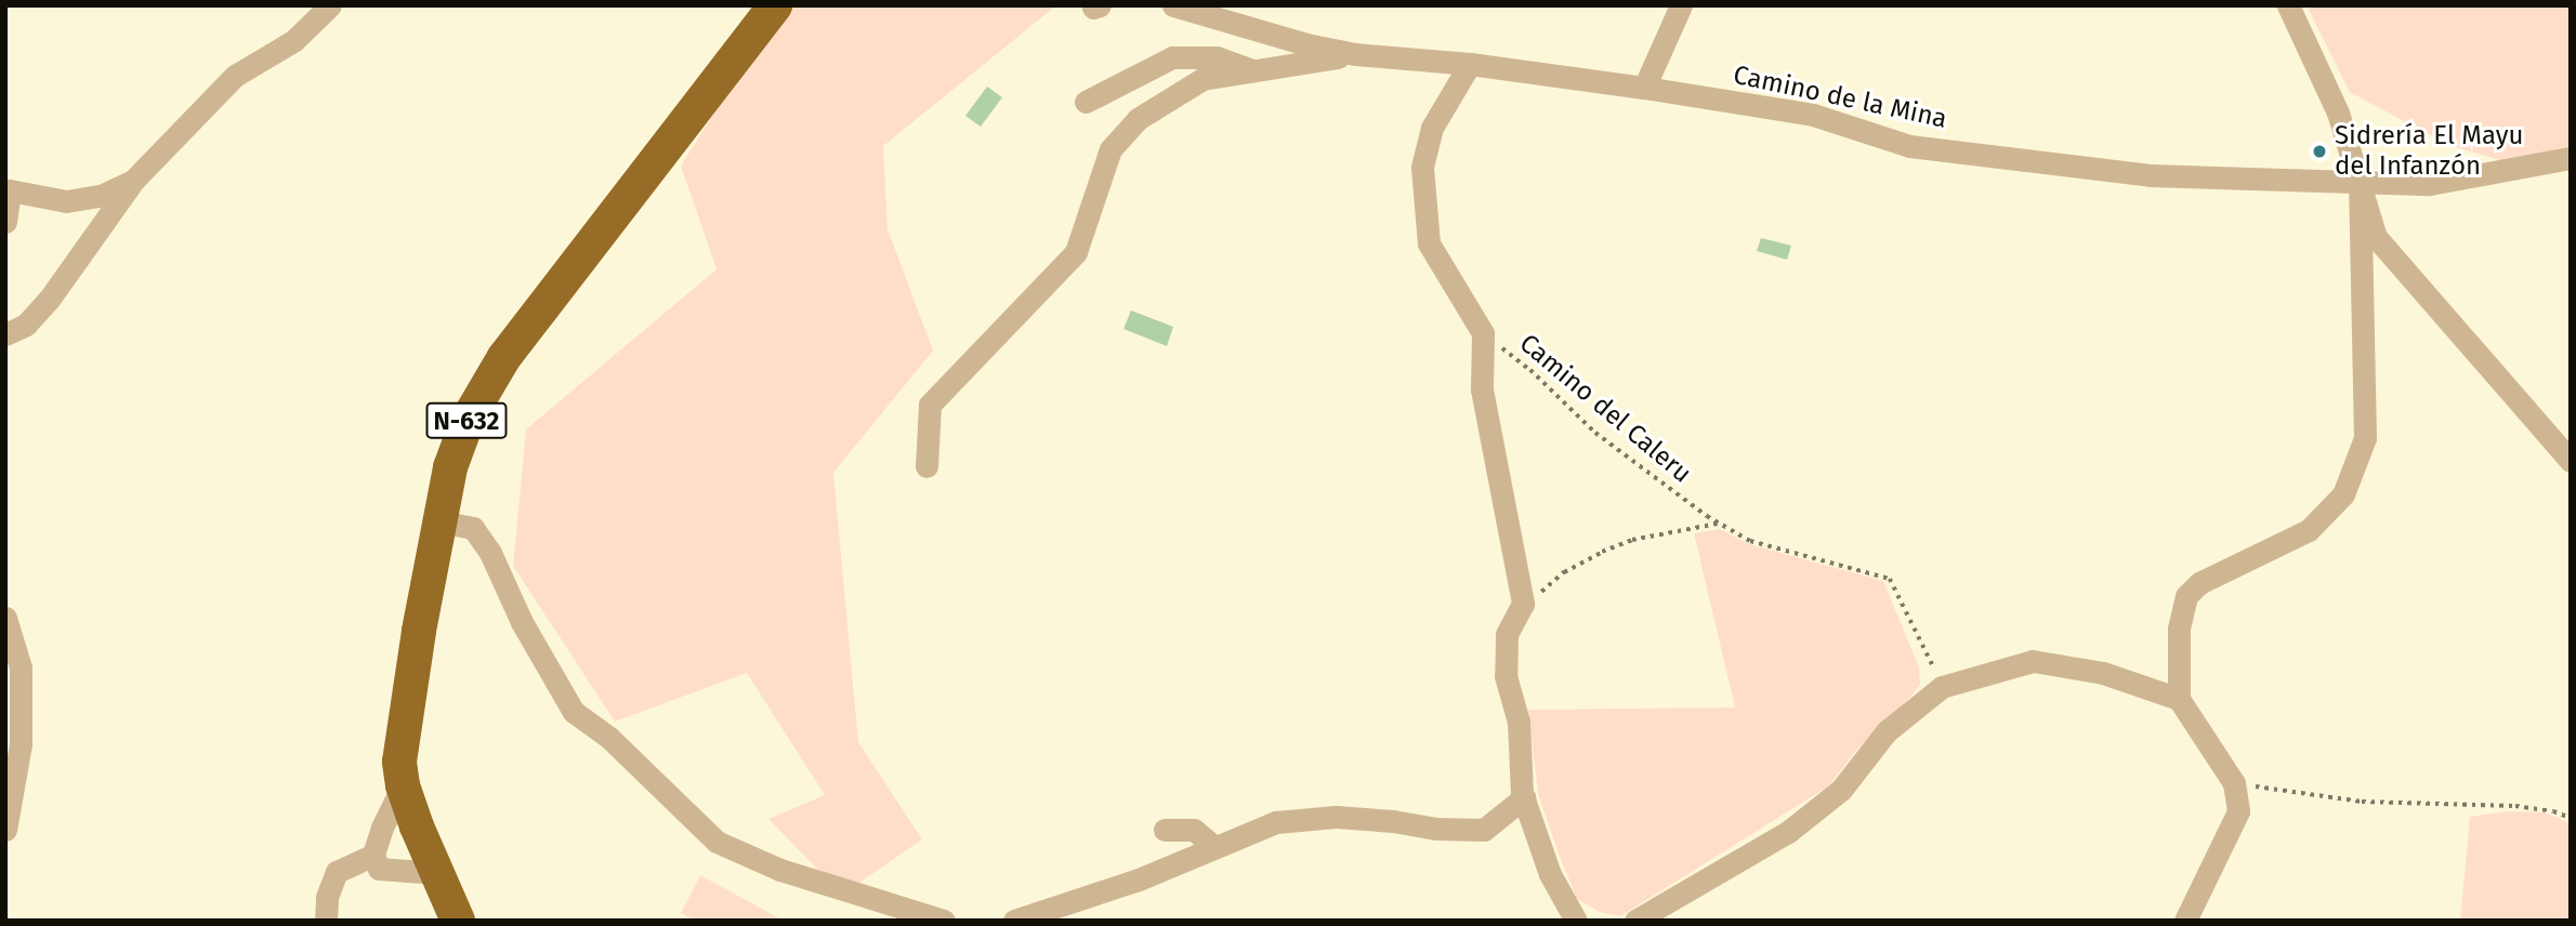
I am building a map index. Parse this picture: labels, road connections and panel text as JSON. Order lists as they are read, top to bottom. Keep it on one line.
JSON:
{"streets":{"highway":["N-632"],"street":["Camino de la Mina"],"path":["Camino del Caleru"]},"places":["Sidrería El Mayu del Infanzón"]}
